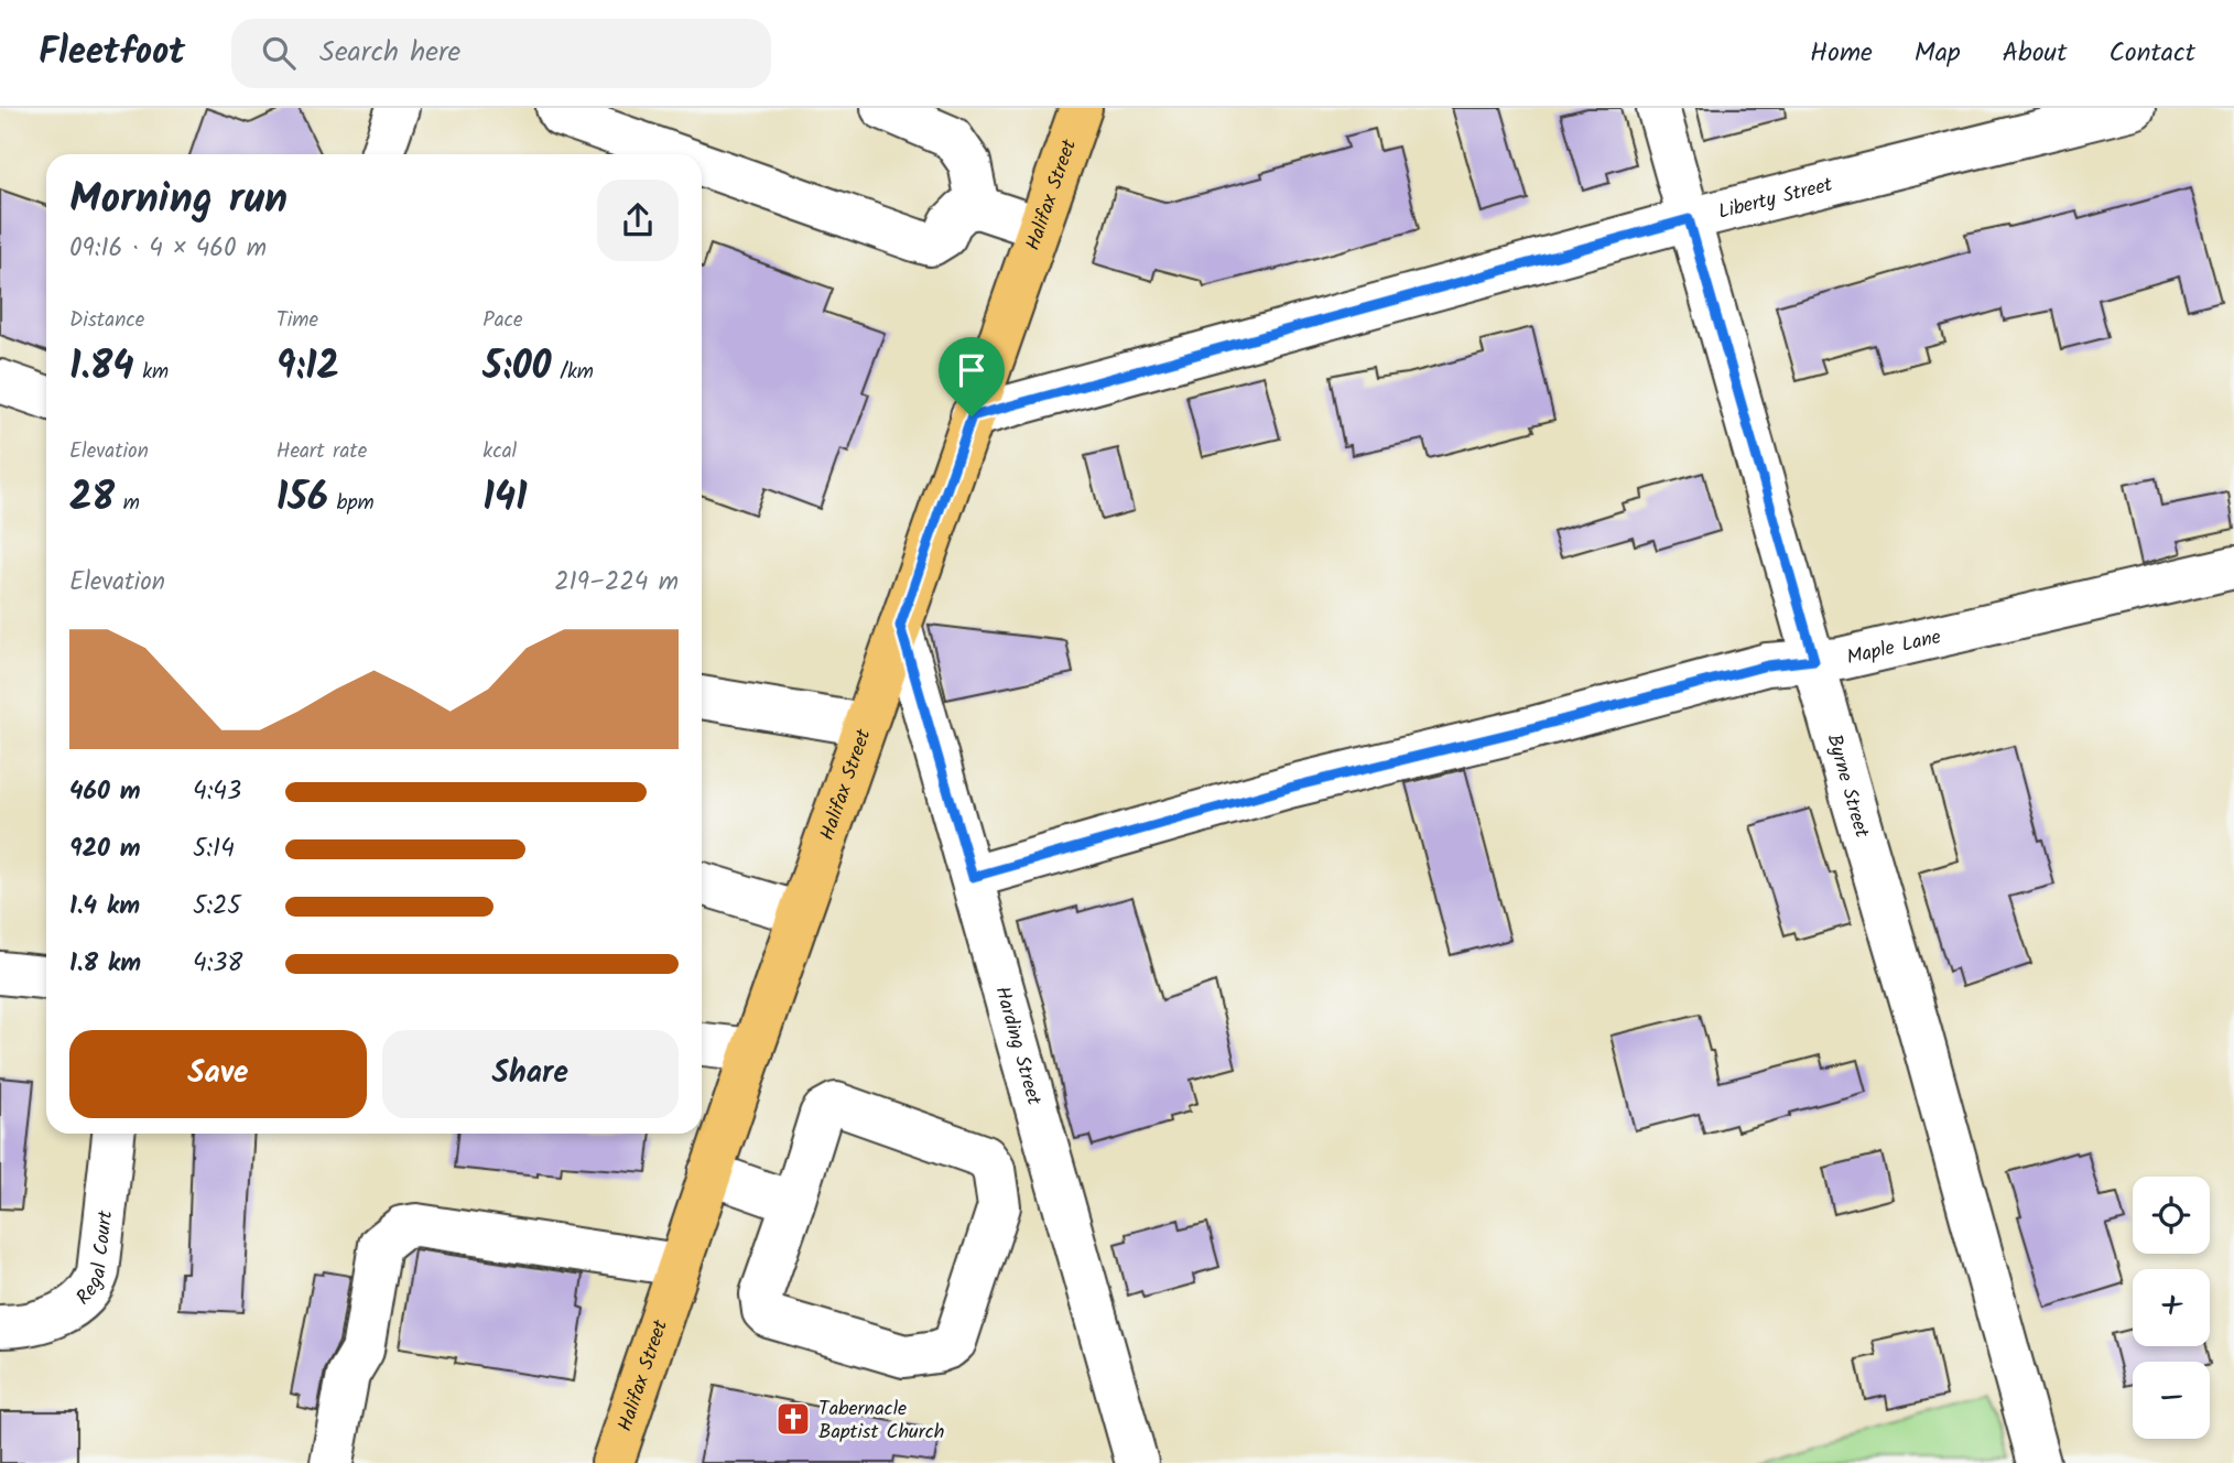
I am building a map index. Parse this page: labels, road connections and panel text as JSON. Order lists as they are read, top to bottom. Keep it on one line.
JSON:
{"streets":{"main road":["Halifax Street"],"street":["Liberty Street","Maple Lane","Byrne Street","Harding Street","Regal Court"]},"crossings":[["Halifax Street","Liberty Street"],["Halifax Street","Harding Street"],["Liberty Street","Byrne Street"],["Maple Lane","Byrne Street"],["Maple Lane","Harding Street"]],"places":{"church":["Tabernacle Baptist Church"]},"page":{"header":"Fleetfoot","search":"Search here","nav":["Home","Map","About","Contact"],"heading":["Morning run","09:16 · 4 × 460 m"],"stats":[["Distance","1.84 km"],["Time","9:12"],["Pace","5:00 /km"],["Elevation","28 m"],["Heart rate","156 bpm"],["kcal","141"]],"chart":["Elevation","219–224 m"],"list":[{"name":"460 m","note":"4:43"},{"name":"920 m","note":"5:14"},{"name":"1.4 km","note":"5:25"},{"name":"1.8 km","note":"4:38"}],"buttons":["Save","Share"],"map_buttons":["+","−"]}}
